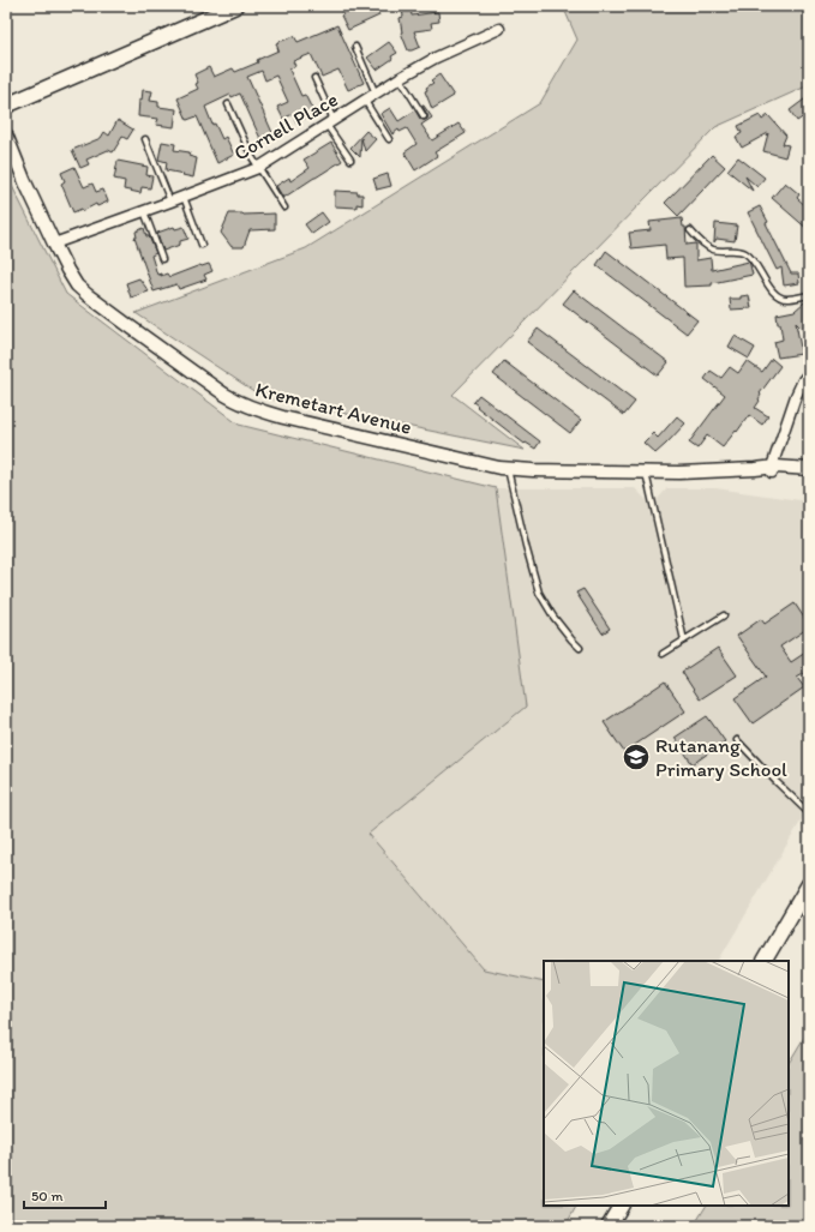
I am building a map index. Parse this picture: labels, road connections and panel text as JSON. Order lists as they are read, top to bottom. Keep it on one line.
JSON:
{"streets":{"street":["Cornell Place","Kremetart Avenue"]},"crossings":[["Cornell Place","Kremetart Avenue"]],"places":{"school or university":["Rutanang Primary School"]},"scale_bar":"50 m"}
